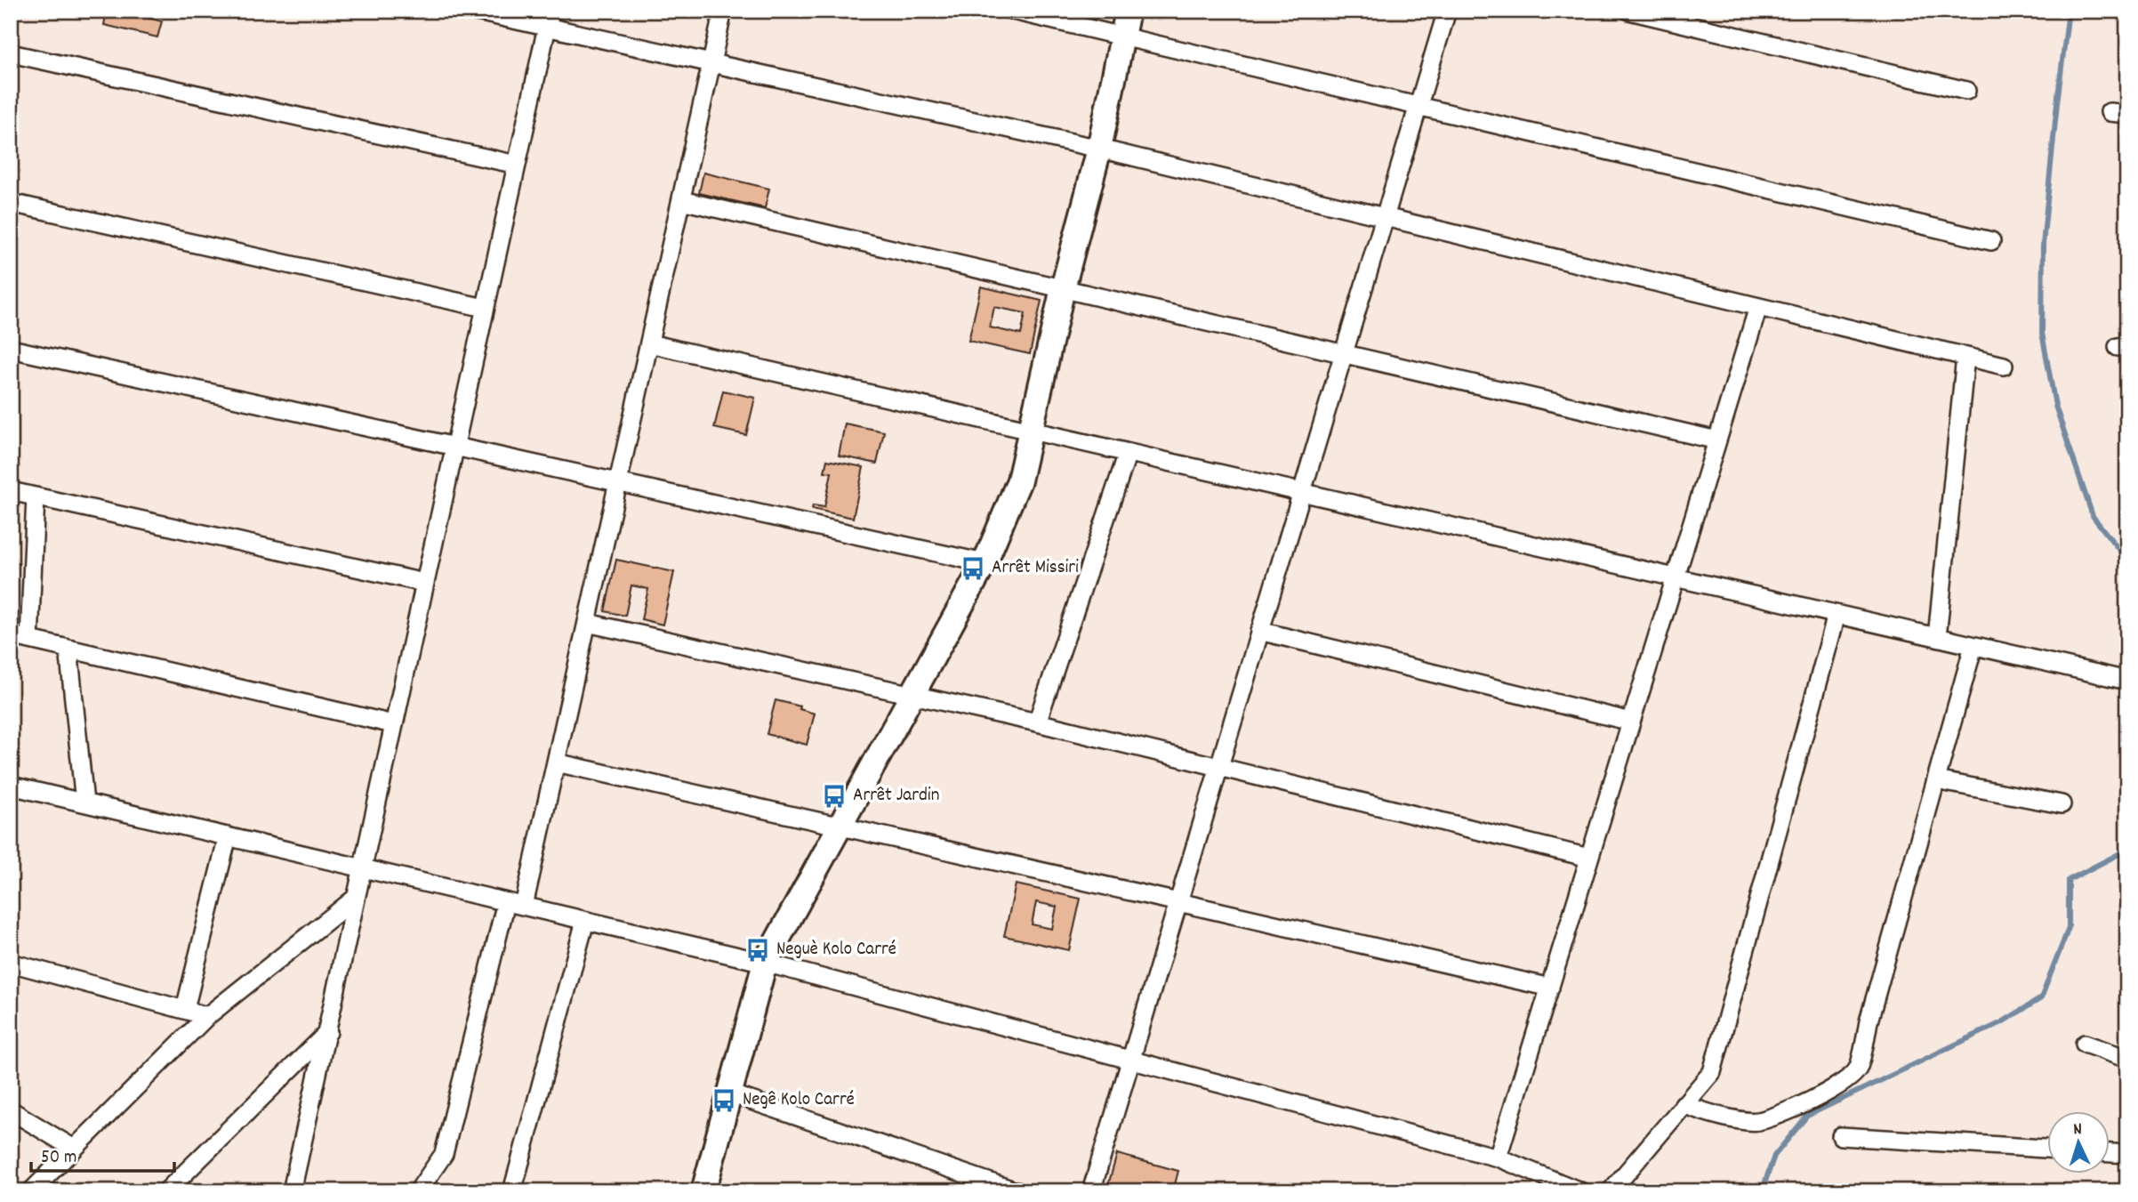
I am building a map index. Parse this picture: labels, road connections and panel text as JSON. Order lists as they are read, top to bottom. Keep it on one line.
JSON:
{"places":{"bus stop":["Arrêt Missiri","Arrêt Jardin","Neguè Kolo Carré","Negê Kolo Carré"]},"scale_bar":"50 m","north":"top"}
